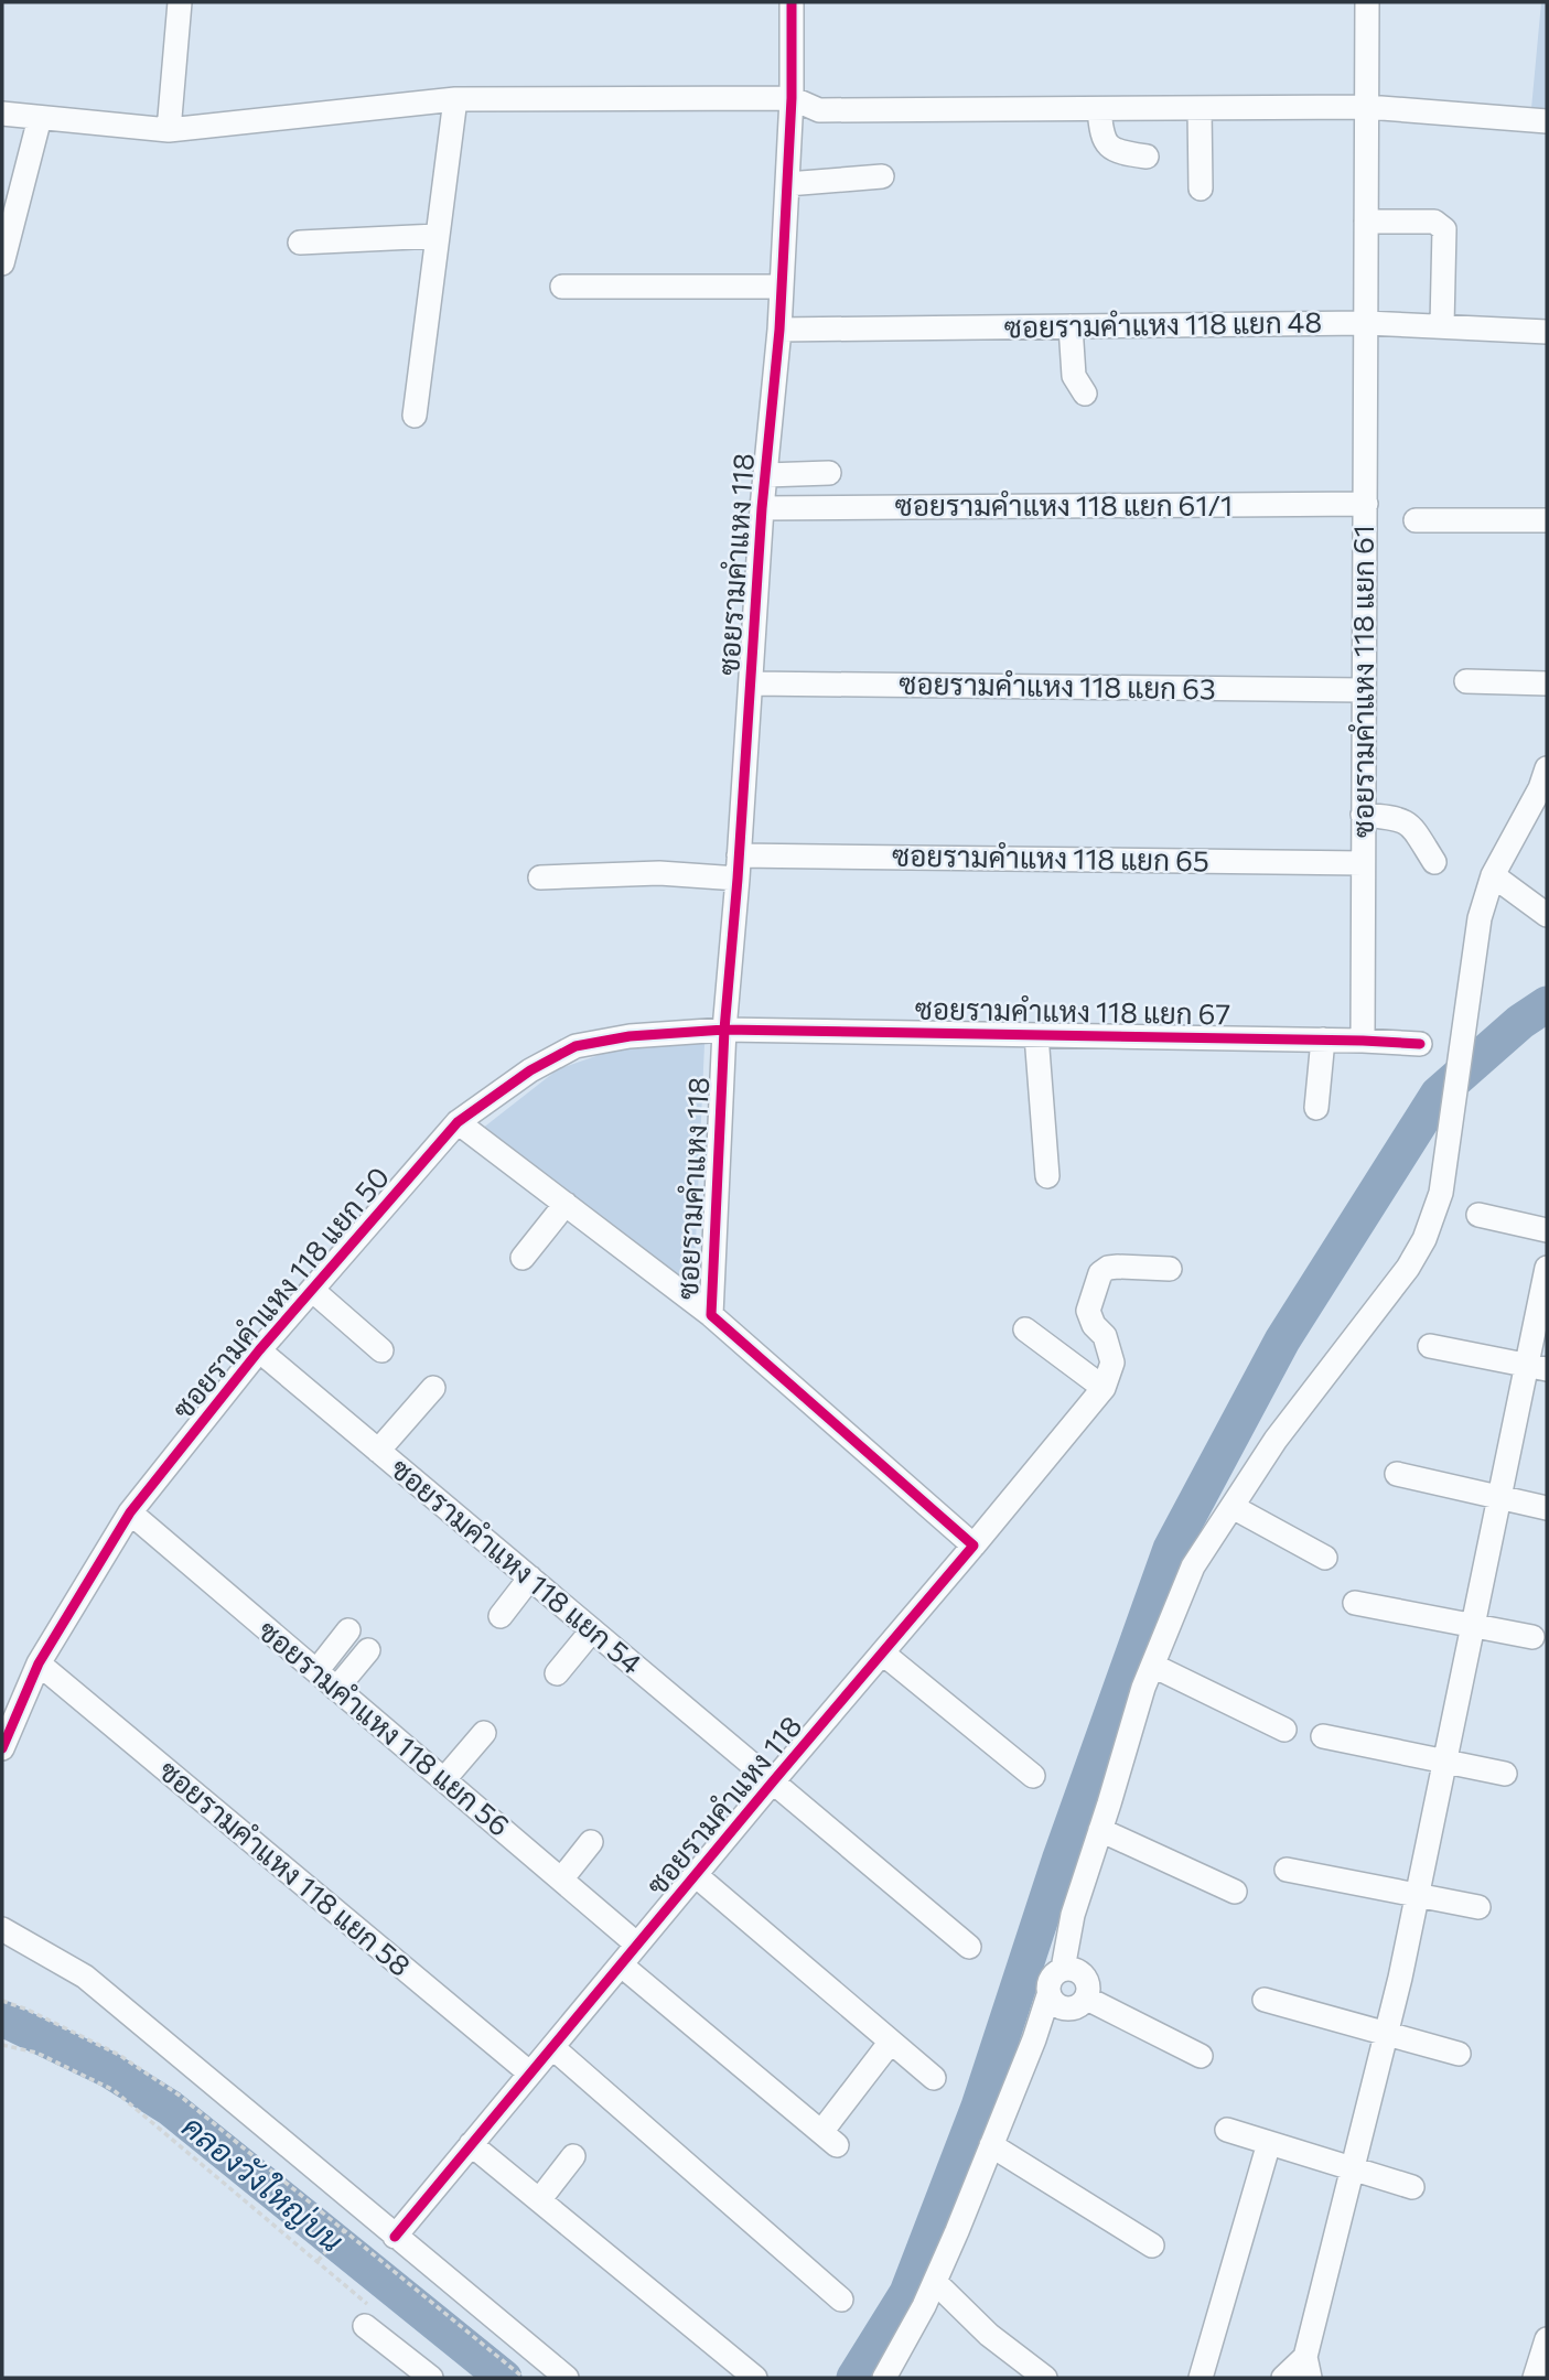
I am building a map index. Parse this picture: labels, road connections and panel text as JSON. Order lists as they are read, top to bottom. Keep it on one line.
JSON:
{"streets":{"street":["ซอยรามคำแหง 118 แยก 48","ซอยรามคำแหง 118 แยก 61/1","ซอยรามคำแหง 118","ซอยรามคำแหง 118 แยก 61","ซอยรามคำแหง 118 แยก 63","ซอยรามคำแหง 118 แยก 65","ซอยรามคำแหง 118 แยก 67","ซอยรามคำแหง 118 แยก 50","ซอยรามคำแหง 118 แยก 54","ซอยรามคำแหง 118 แยก 56","ซอยรามคำแหง 118 แยก 58"]},"crossings":[["ซอยรามคำแหง 118 แยก 48","ซอยรามคำแหง 118"],["ซอยรามคำแหง 118 แยก 48","ซอยรามคำแหง 118 แยก 61"],["ซอยรามคำแหง 118 แยก 61/1","ซอยรามคำแหง 118"],["ซอยรามคำแหง 118 แยก 61/1","ซอยรามคำแหง 118 แยก 61"],["ซอยรามคำแหง 118","ซอยรามคำแหง 118 แยก 63"],["ซอยรามคำแหง 118","ซอยรามคำแหง 118 แยก 65"],["ซอยรามคำแหง 118","ซอยรามคำแหง 118 แยก 67"],["ซอยรามคำแหง 118","ซอยรามคำแหง 118 แยก 50"],["ซอยรามคำแหง 118","ซอยรามคำแหง 118 แยก 54"],["ซอยรามคำแหง 118","ซอยรามคำแหง 118 แยก 56"],["ซอยรามคำแหง 118","ซอยรามคำแหง 118 แยก 58"],["ซอยรามคำแหง 118 แยก 61","ซอยรามคำแหง 118 แยก 63"],["ซอยรามคำแหง 118 แยก 61","ซอยรามคำแหง 118 แยก 65"],["ซอยรามคำแหง 118 แยก 61","ซอยรามคำแหง 118 แยก 67"],["ซอยรามคำแหง 118 แยก 67","ซอยรามคำแหง 118 แยก 50"],["ซอยรามคำแหง 118 แยก 50","ซอยรามคำแหง 118 แยก 54"],["ซอยรามคำแหง 118 แยก 50","ซอยรามคำแหง 118 แยก 56"],["ซอยรามคำแหง 118 แยก 50","ซอยรามคำแหง 118 แยก 58"]],"water":["คลองวังใหญ่บน"]}
